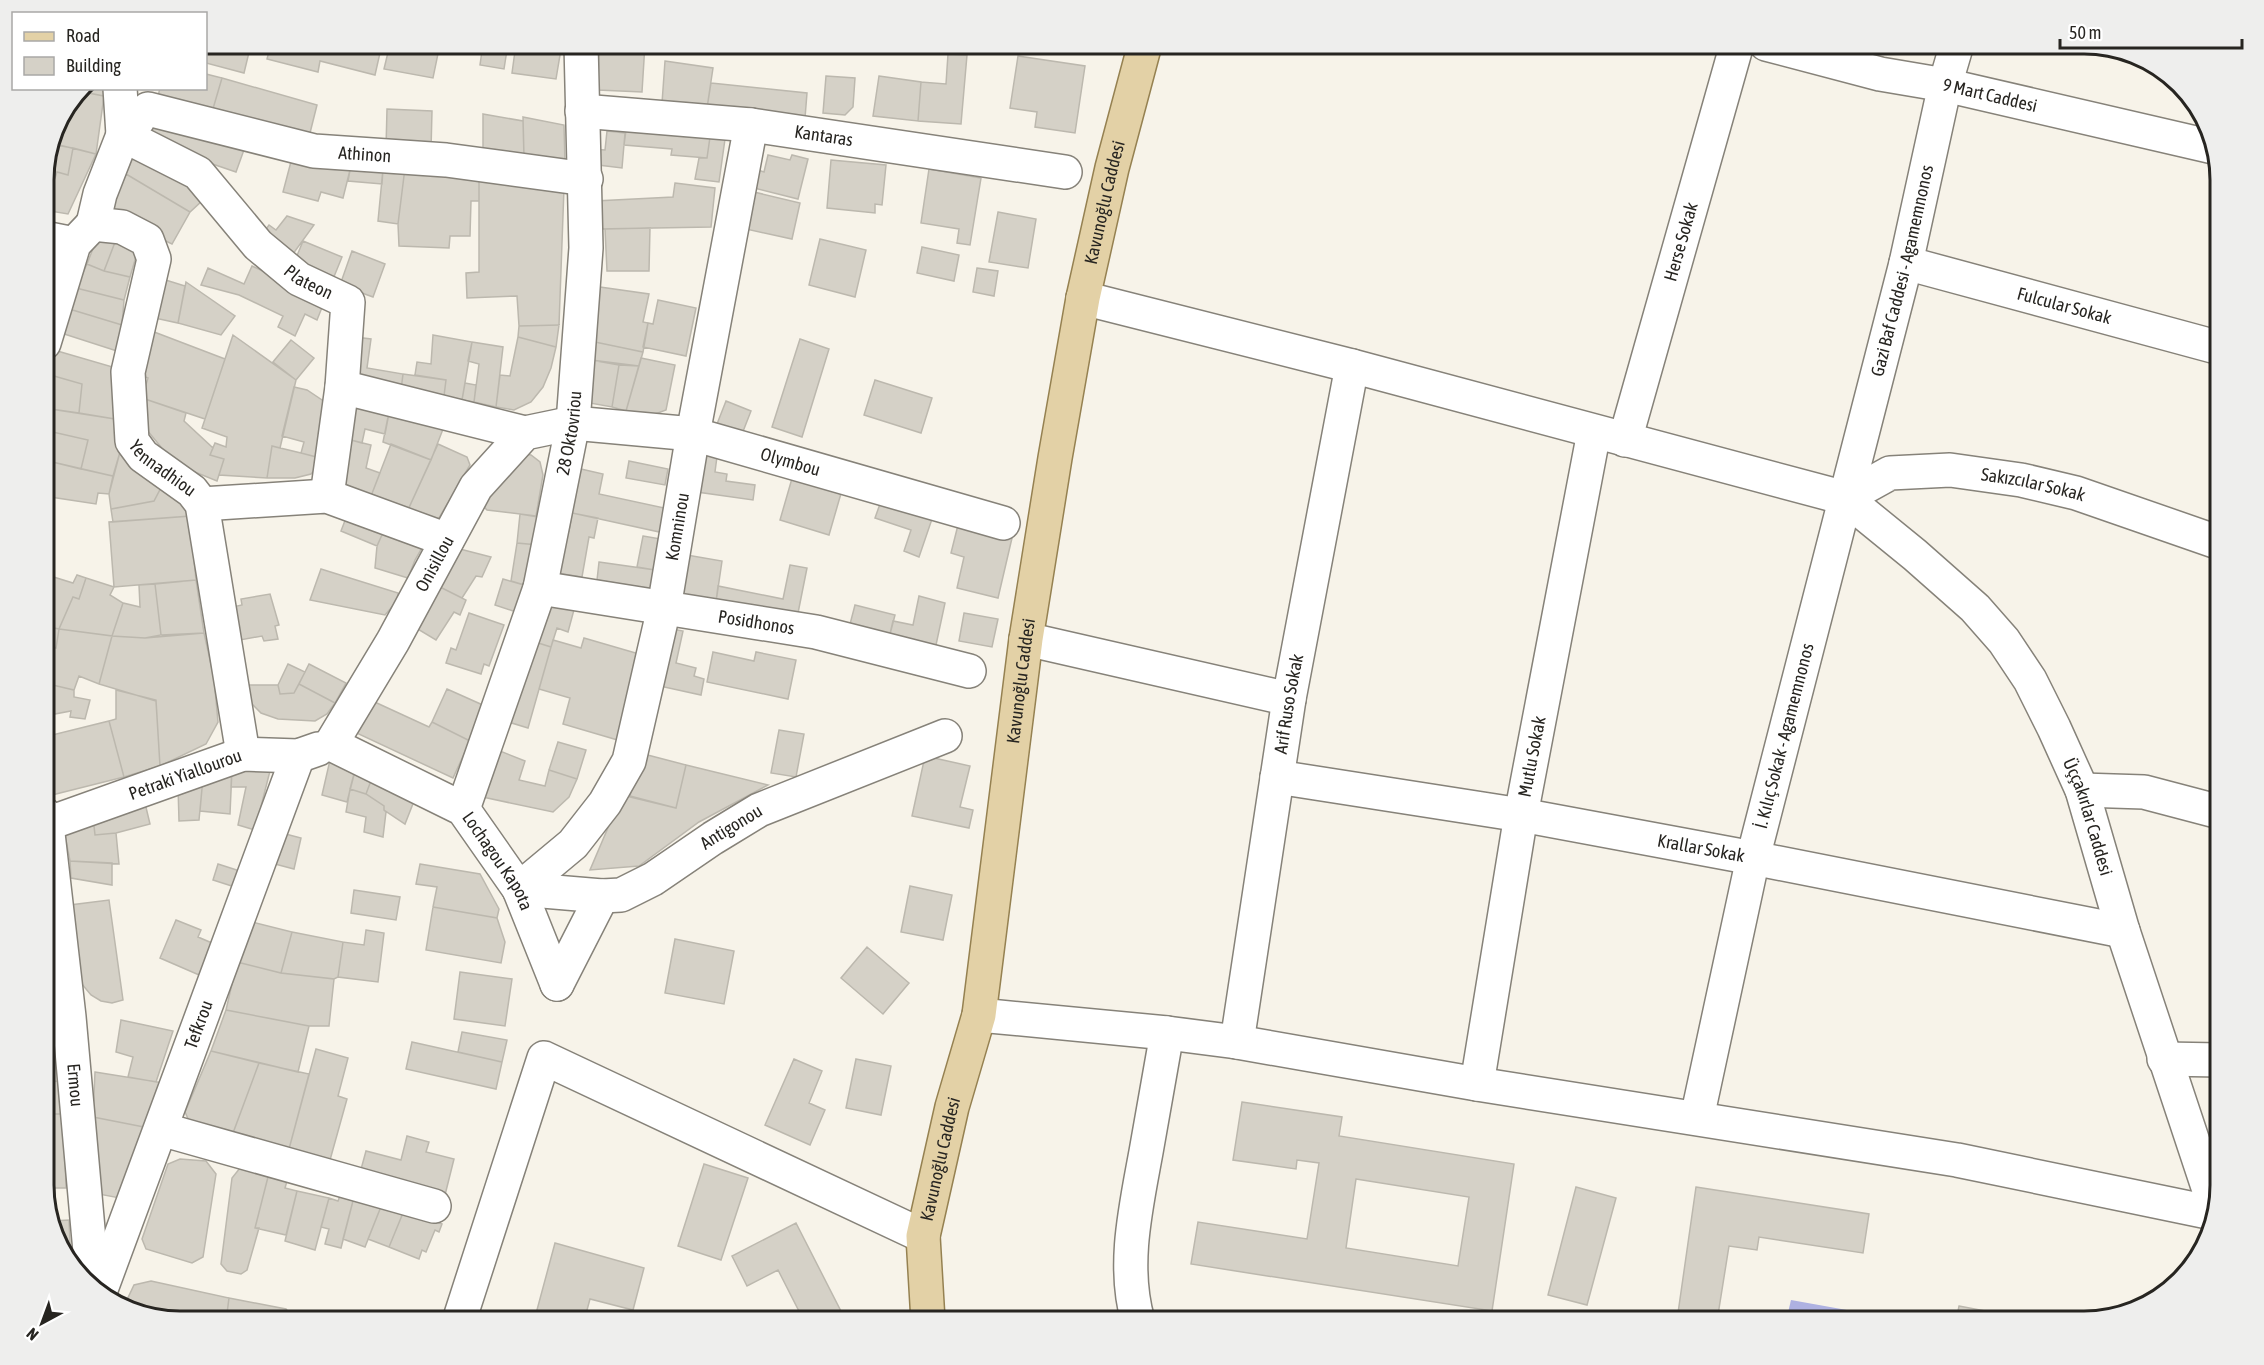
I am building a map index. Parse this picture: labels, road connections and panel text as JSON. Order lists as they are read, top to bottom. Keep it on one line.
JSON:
{"streets":{"main road":["Kavunoğlu Caddesi"],"street":["9 Mart Caddesi","Kantaras","Athinon","Herse Sokak","Gazi Baf Caddesi - Agamemnonos","Plateon","Fulcular Sokak","28 Oktovriou","Olymbou","Yennadhiou","Sakızcılar Sokak","Komninou","Onisillou","Posidhonos","Arif Ruso Sokak","İ. Kılıç Sokak - Agamemnonos","Mutlu Sokak","Petraki Yiallourou","Üççakırlar Caddesi","Antigonou","Krallar Sokak","Lochagou Kapota","Tefkrou","Ermou"]},"crossings":[["9 Mart Caddesi","Gazi Baf Caddesi - Agamemnonos"],["Kantaras","28 Oktovriou"],["Kantaras","Komninou"],["Athinon","28 Oktovriou"],["Gazi Baf Caddesi - Agamemnonos","Fulcular Sokak"],["Gazi Baf Caddesi - Agamemnonos","Sakızcılar Sokak"],["Gazi Baf Caddesi - Agamemnonos","İ. Kılıç Sokak - Agamemnonos"],["Gazi Baf Caddesi - Agamemnonos","Üççakırlar Caddesi"],["28 Oktovriou","Olymbou"],["28 Oktovriou","Posidhonos"],["28 Oktovriou","Lochagou Kapota"],["Olymbou","Komninou"],["Yennadhiou","Petraki Yiallourou"],["Sakızcılar Sokak","İ. Kılıç Sokak - Agamemnonos"],["Sakızcılar Sokak","Üççakırlar Caddesi"],["Komninou","Posidhonos"],["Komninou","Antigonou"],["Komninou","Lochagou Kapota"],["Onisillou","Petraki Yiallourou"],["Onisillou","Lochagou Kapota"],["Arif Ruso Sokak","Krallar Sokak"],["İ. Kılıç Sokak - Agamemnonos","Üççakırlar Caddesi"],["İ. Kılıç Sokak - Agamemnonos","Krallar Sokak"],["Mutlu Sokak","Krallar Sokak"],["Petraki Yiallourou","Lochagou Kapota"],["Petraki Yiallourou","Tefkrou"],["Üççakırlar Caddesi","Krallar Sokak"],["Antigonou","Lochagou Kapota"]],"legend":["Road","Building"],"scale_bar":"50 m","north":"bottom left"}
